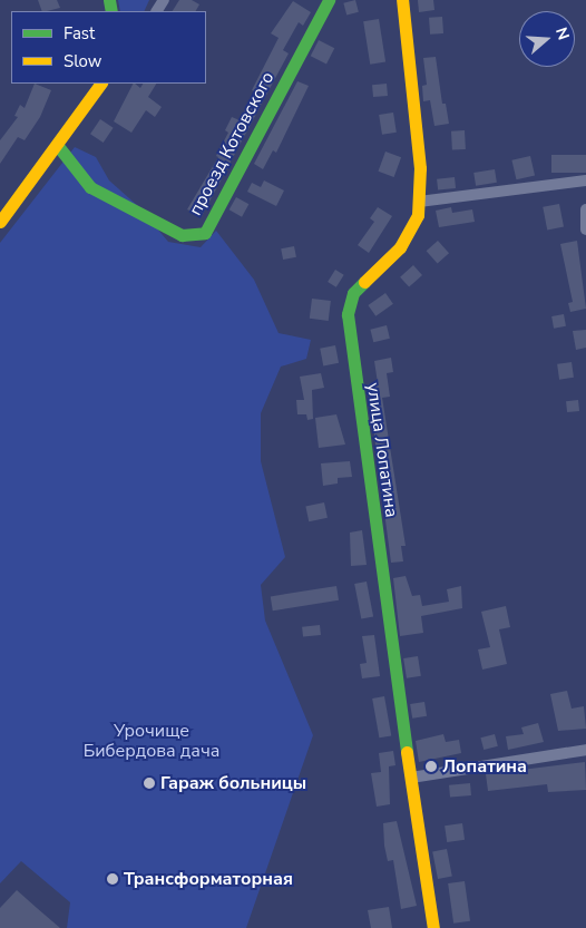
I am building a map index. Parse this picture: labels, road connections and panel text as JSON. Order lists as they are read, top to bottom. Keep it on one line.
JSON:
{"streets":{"street":["проезд Котовского","улица Лопатина"]},"parks":["Урочище Бибердова дача"],"places":["Лопатина","Гараж больницы","Трансформаторная"],"legend":["Fast","Slow"],"north":"right"}
